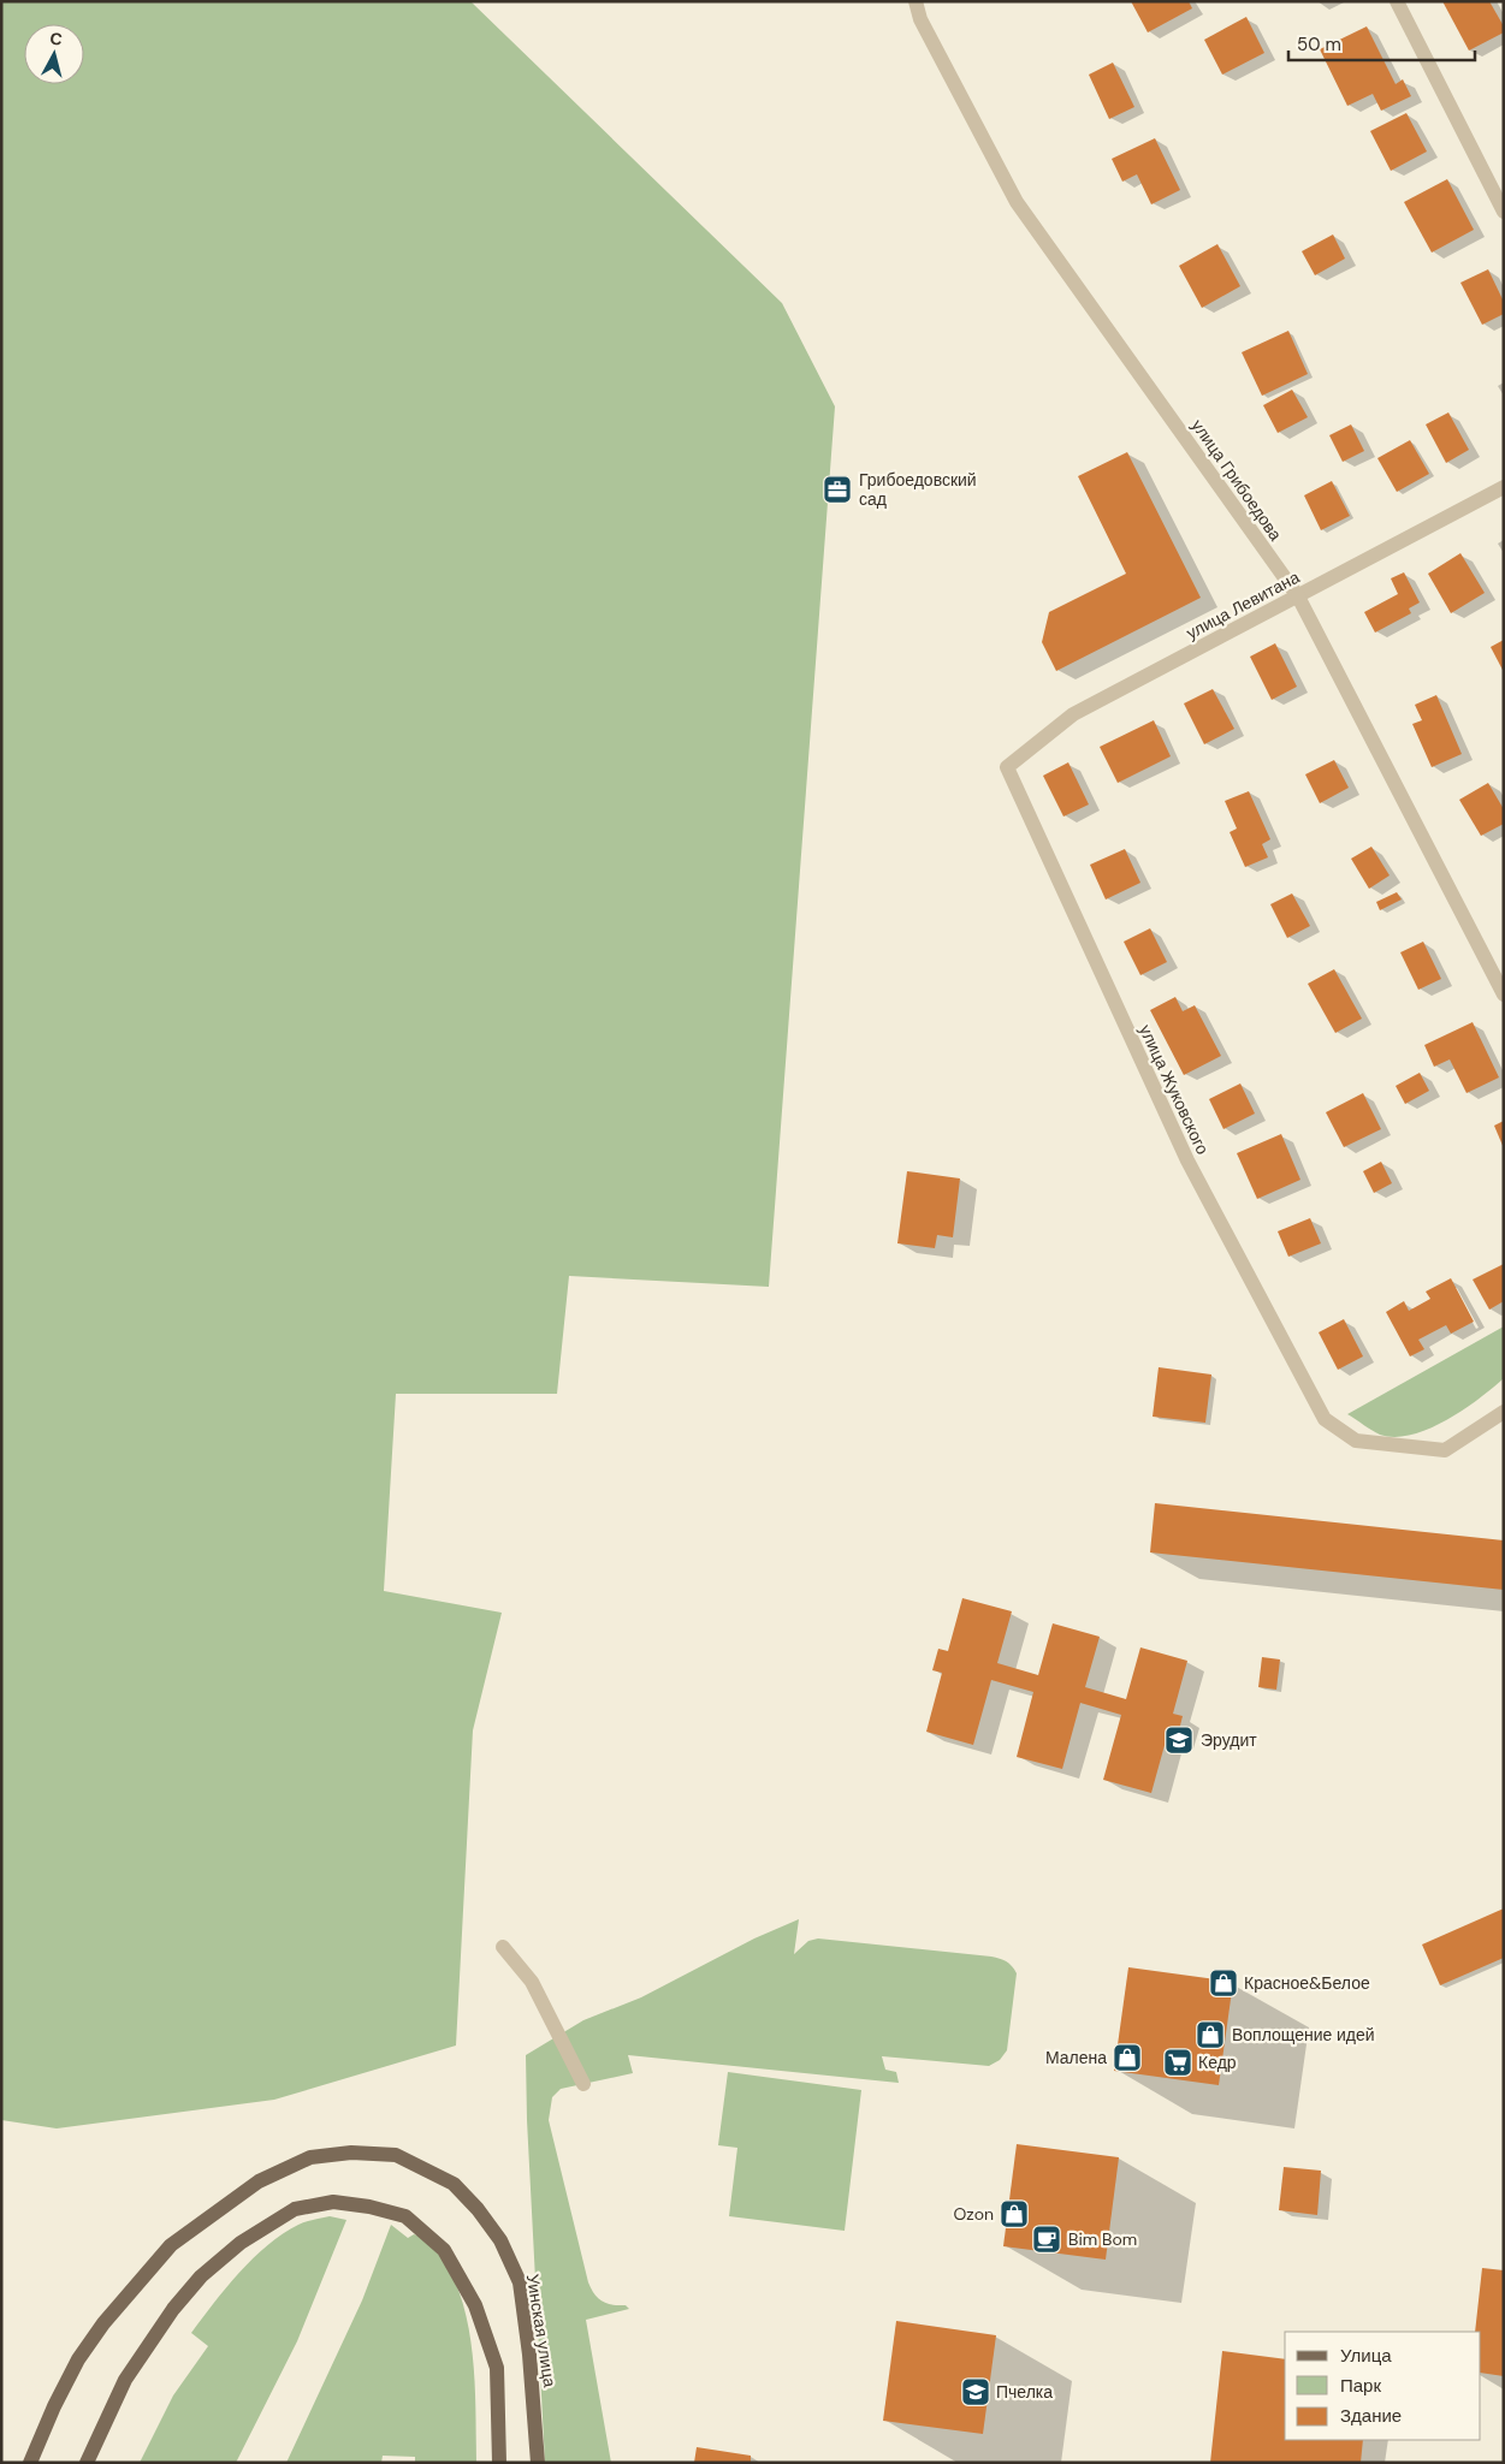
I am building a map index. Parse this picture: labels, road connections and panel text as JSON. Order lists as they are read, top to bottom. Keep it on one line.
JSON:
{"streets":{"main road":["Уинская улица"],"street":["улица Грибоедова","улица Левитана","улица Жуковского"]},"crossings":[["улица Грибоедова","улица Левитана"],["улица Левитана","улица Жуковского"]],"places":{"office":["Грибоедовский сад"],"school or university":["Эрудит","Пчелка"],"shop":["Красное&Белое","Воплощение идей","Малена","Ozon"],"supermarket":["Кедр"],"cafe":["Bim Bom"]},"legend":["Улица","Парк","Здание"],"scale_bar":"50 m","north":"top"}
